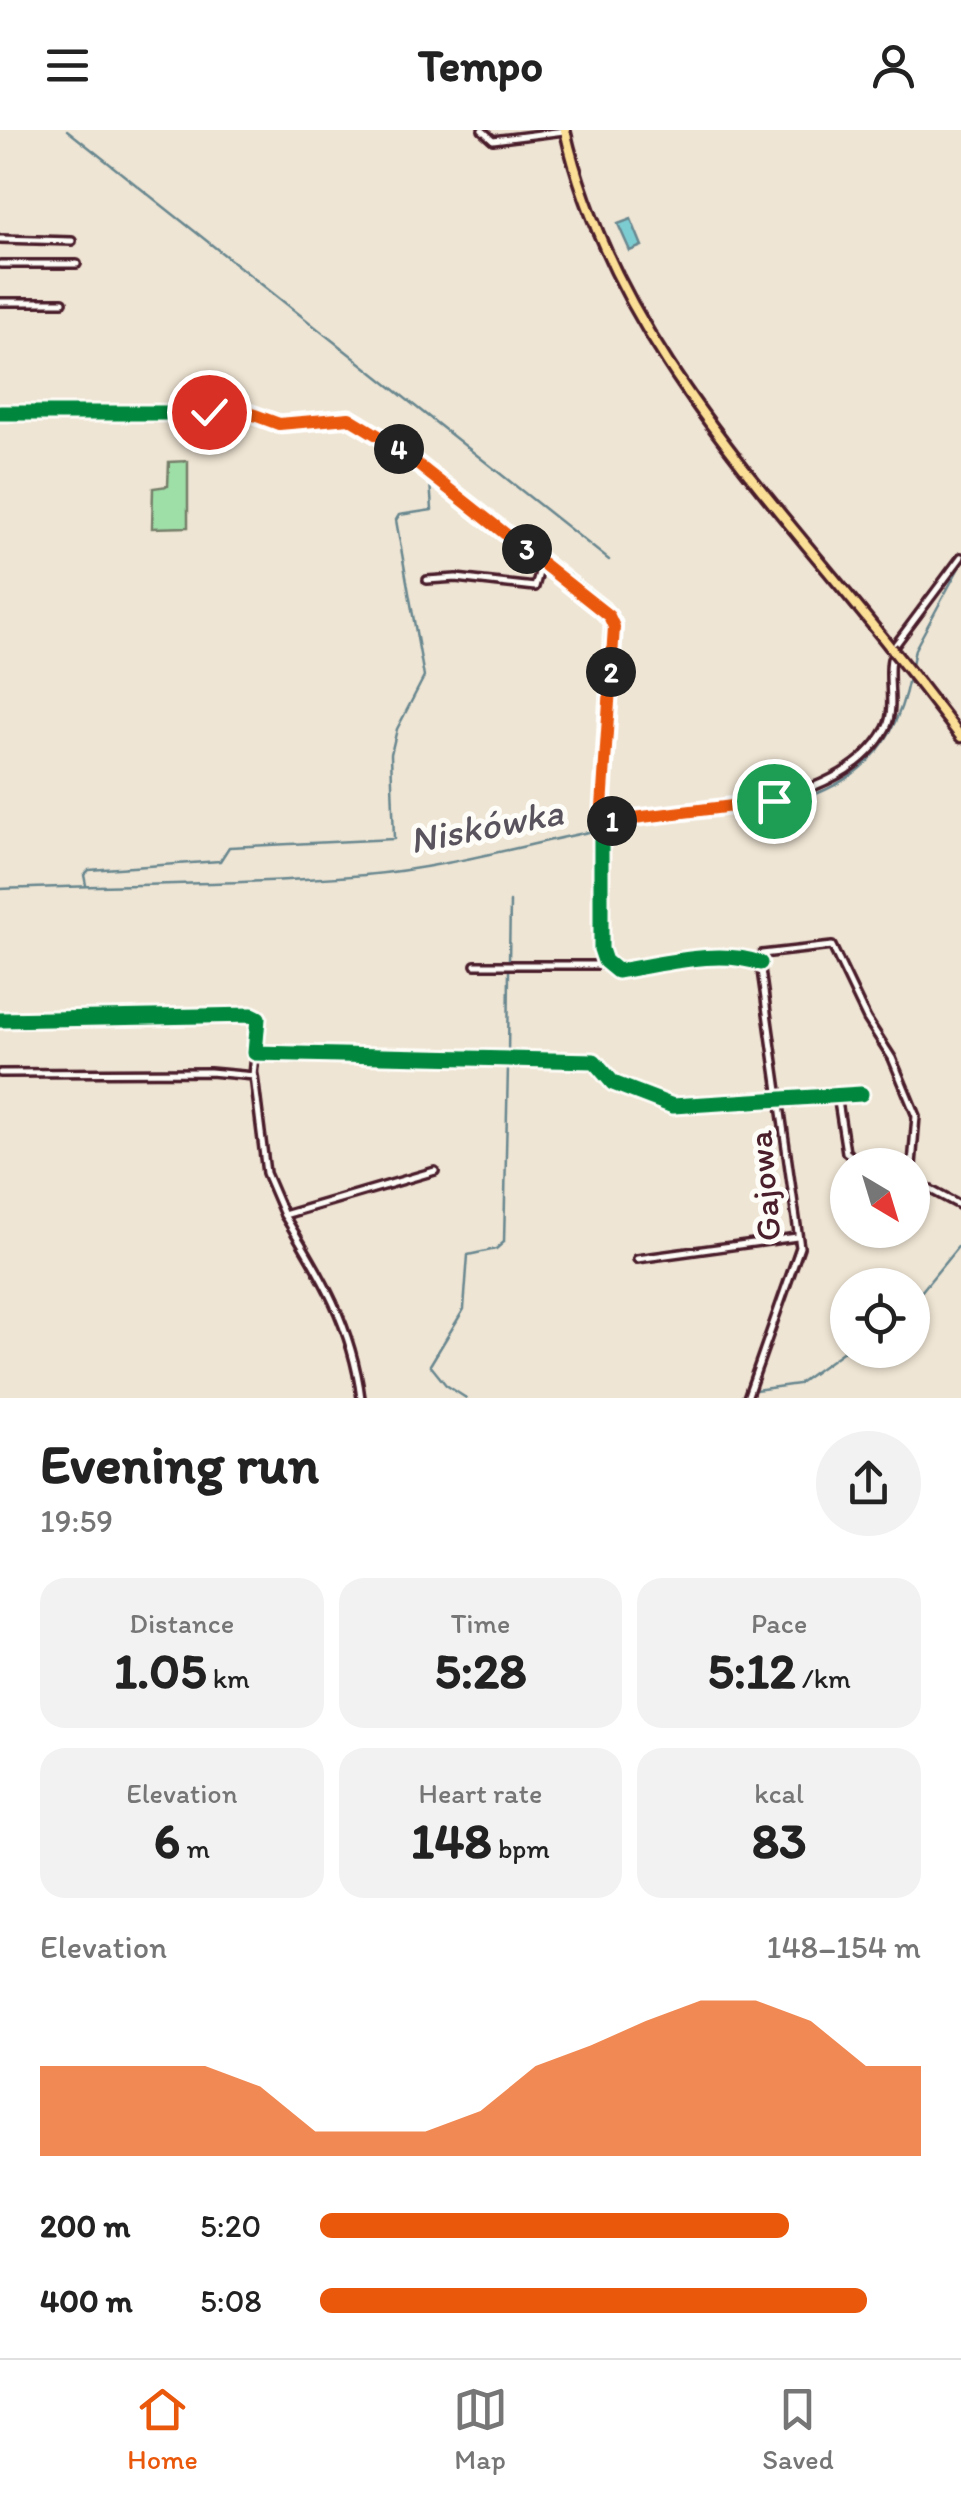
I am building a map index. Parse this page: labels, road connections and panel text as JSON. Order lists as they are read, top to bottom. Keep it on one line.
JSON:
{"streets":{"street":["Gajowa"]},"water":["Niskówka"],"north":"bottom right","page":{"header":"Tempo","pins":["4","3","2","1"],"heading":["Evening run","19:59"],"stats":[["Distance","1.05 km"],["Time","5:28"],["Pace","5:12 /km"],["Elevation","6 m"],["Heart rate","148 bpm"],["kcal","83"]],"chart":["Elevation","148–154 m"],"list":[{"name":"200 m","note":"5:20"},{"name":"400 m","note":"5:08"}],"tabs":["Home","Map","Saved"]}}
